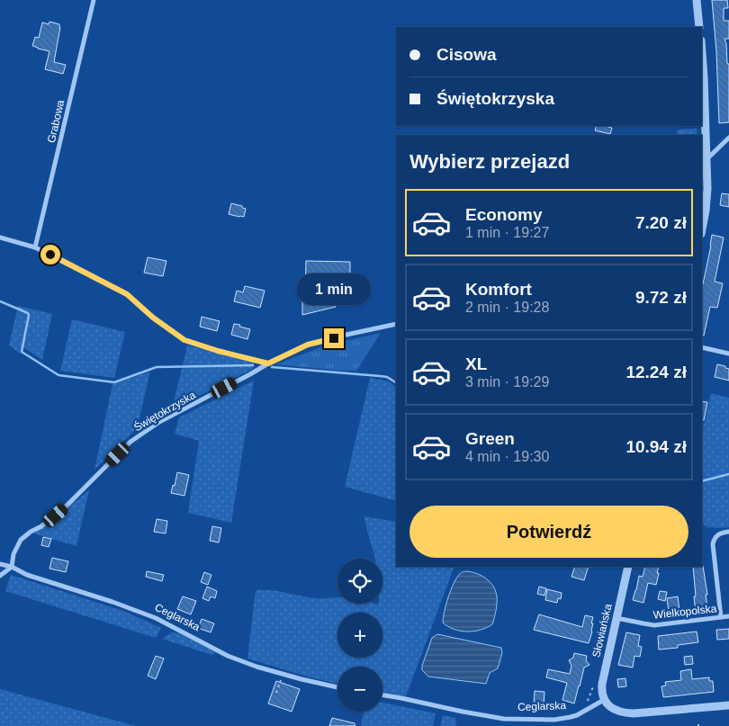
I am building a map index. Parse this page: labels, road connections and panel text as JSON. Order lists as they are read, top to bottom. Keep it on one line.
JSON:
{"streets":{"street":["Grabowa","Świętokrzyska","Wielkopolska","Ceglarska","Słowiańska"]},"crossings":[["Świętokrzyska","Ceglarska"],["Wielkopolska","Słowiańska"],["Ceglarska","Słowiańska"]],"page":{"banner":["Cisowa","Świętokrzyska"],"heading":"Wybierz przejazd","list":[{"name":"Economy","note":"1 min · 19:27","value":"7.20 zł"},{"name":"Komfort","note":"2 min · 19:28","value":"9.72 zł"},{"name":"XL","note":"3 min · 19:29","value":"12.24 zł"},{"name":"Green","note":"4 min · 19:30","value":"10.94 zł"}],"bubble":"1 min","buttons":"Potwierdź","map_buttons":["+","−"]}}
